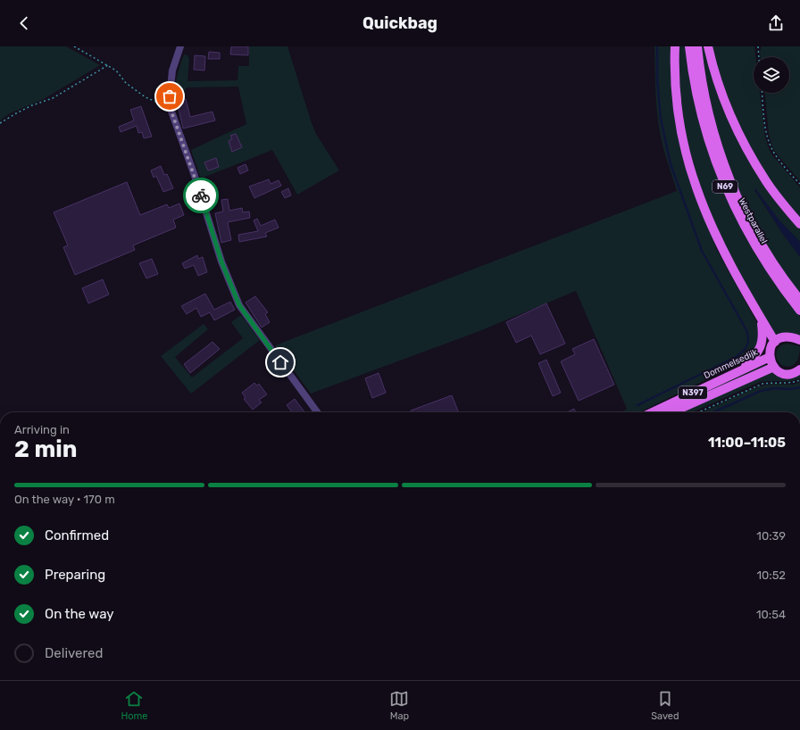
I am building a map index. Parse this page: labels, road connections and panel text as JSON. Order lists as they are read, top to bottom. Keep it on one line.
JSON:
{"streets":{"main road":["N69","Westparallel","Dommelsedijk","N397"]},"page":{"header":"Quickbag","heading":["2 min","Arriving in","11:00–11:05"],"bar":"On the way · 170 m","list":[["Confirmed","10:39"],["Preparing","10:52"],["On the way","10:54"],"Delivered"],"tabs":["Home","Map","Saved"]}}
